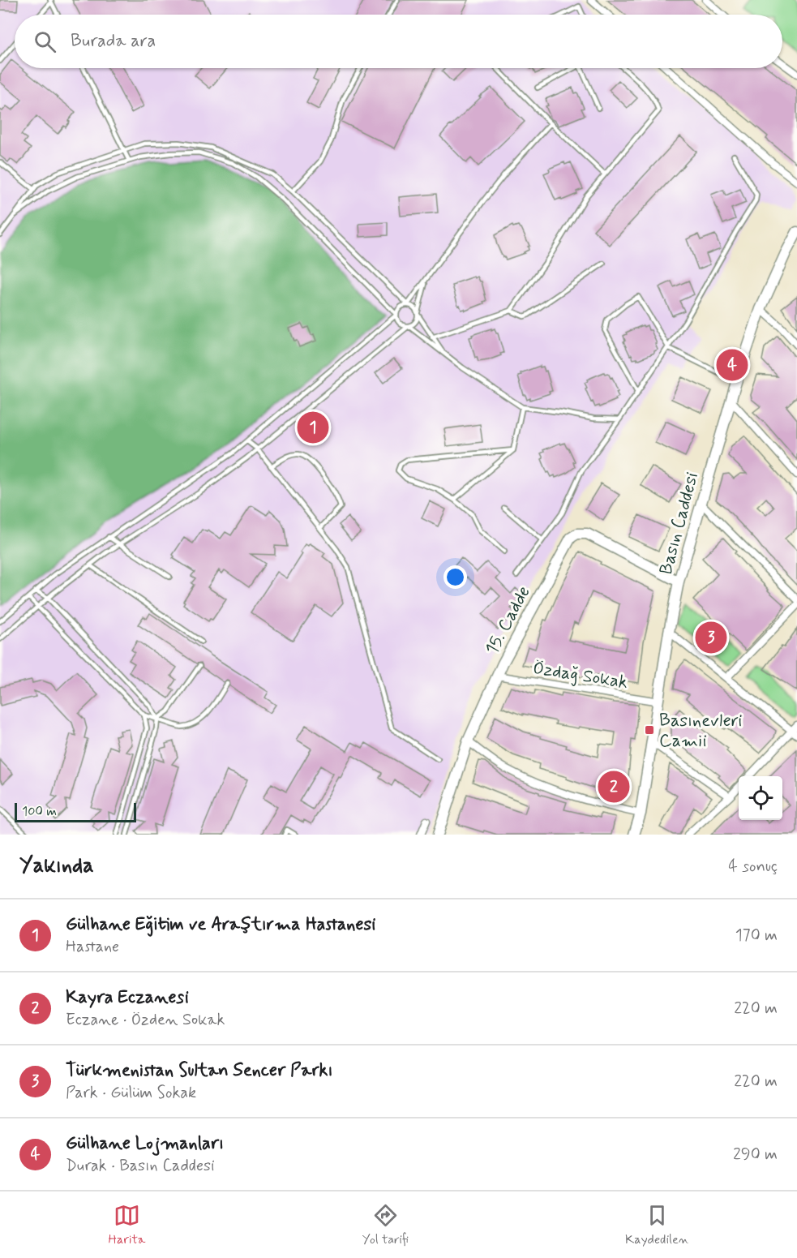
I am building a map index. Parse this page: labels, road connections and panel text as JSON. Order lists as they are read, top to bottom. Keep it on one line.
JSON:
{"streets":{"street":["Basın Caddesi","15. Cadde","Özdağ Sokak"]},"crossings":[["Basın Caddesi","15. Cadde"],["Basın Caddesi","Özdağ Sokak"],["15. Cadde","Özdağ Sokak"]],"places":{"transit":["Basınevleri Camii"]},"scale_bar":"100 m","page":{"search":"Burada ara","pins":["4","1","3","2"],"scale":"100 m","heading":["Yakında","4 sonuç"],"list":[{"mark":"1","name":"Gülhane Eğitim ve Araştırma Hastanesi","note":"Hastane","value":"170 m"},{"mark":"2","name":"Kayra Eczanesi","note":"Eczane · Özden Sokak","value":"220 m"},{"mark":"3","name":"Türkmenistan Sultan Sencer Parkı","note":"Park · Gülüm Sokak","value":"220 m"},{"mark":"4","name":"Gülhane Lojmanları","note":"Durak · Basın Caddesi","value":"290 m"}],"nav":["Harita","Yol tarifi","Kaydedilen"]}}
